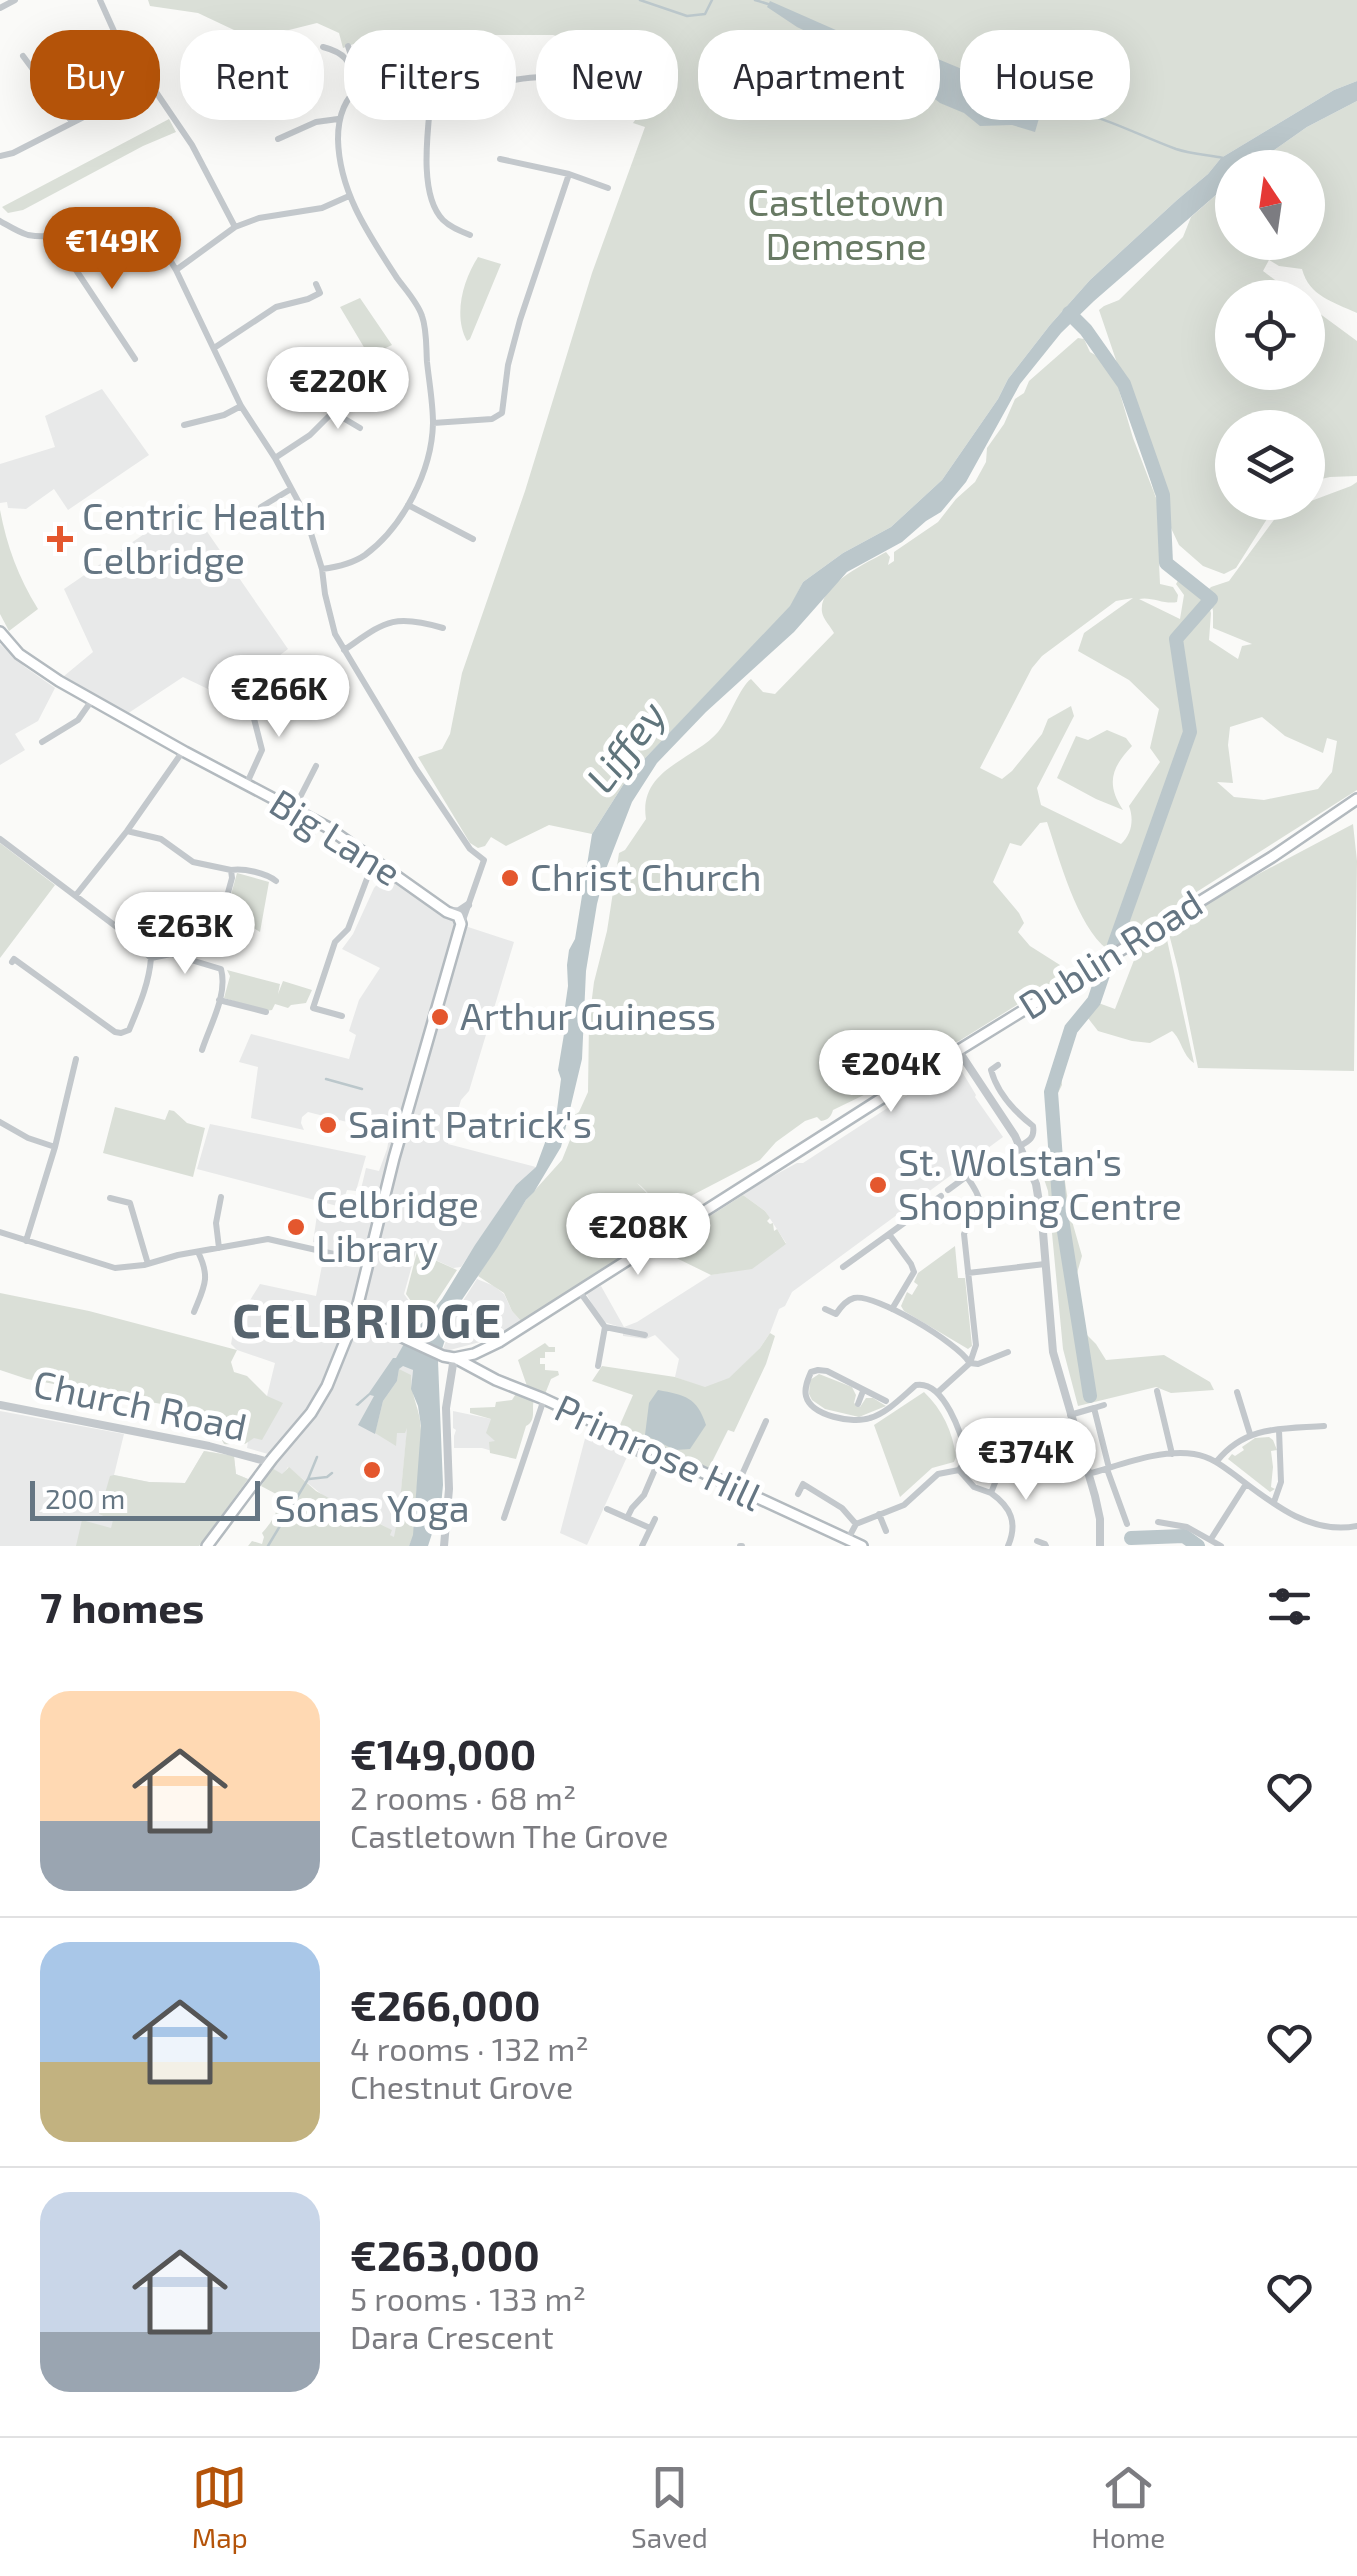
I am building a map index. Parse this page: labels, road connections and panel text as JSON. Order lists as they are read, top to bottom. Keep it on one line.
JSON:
{"streets":{"main road":["Big Lane","Dublin Road","Primrose Hill"],"street":["Church Road"]},"crossings":[["Dublin Road","Primrose Hill"]],"districts":["CELBRIDGE"],"water":["Liffey"],"parks":["Castletown Demesne"],"places":{"health":["Centric Health Celbridge"],"other":["Christ Church","Arthur Guiness","Saint Patrick's","St. Wolstan's Shopping Centre","Celbridge Library","Sonas Yoga"]},"scale_bar":"200 m","north":"top","page":{"chip":["Buy","Rent","Filters","New","Apartment","House"],"price":["€149K","€220K","€266K","€263K","€204K","€208K","€374K"],"scale":"200 m","heading":"7 homes","list":[{"name":"€149,000","note":"2 rooms · 68 m² · Castletown The Grove"},{"name":"€266,000","note":"4 rooms · 132 m² · Chestnut Grove"},{"name":"€263,000","note":"5 rooms · 133 m² · Dara Crescent"}],"tabs":["Map","Saved","Home"]}}
